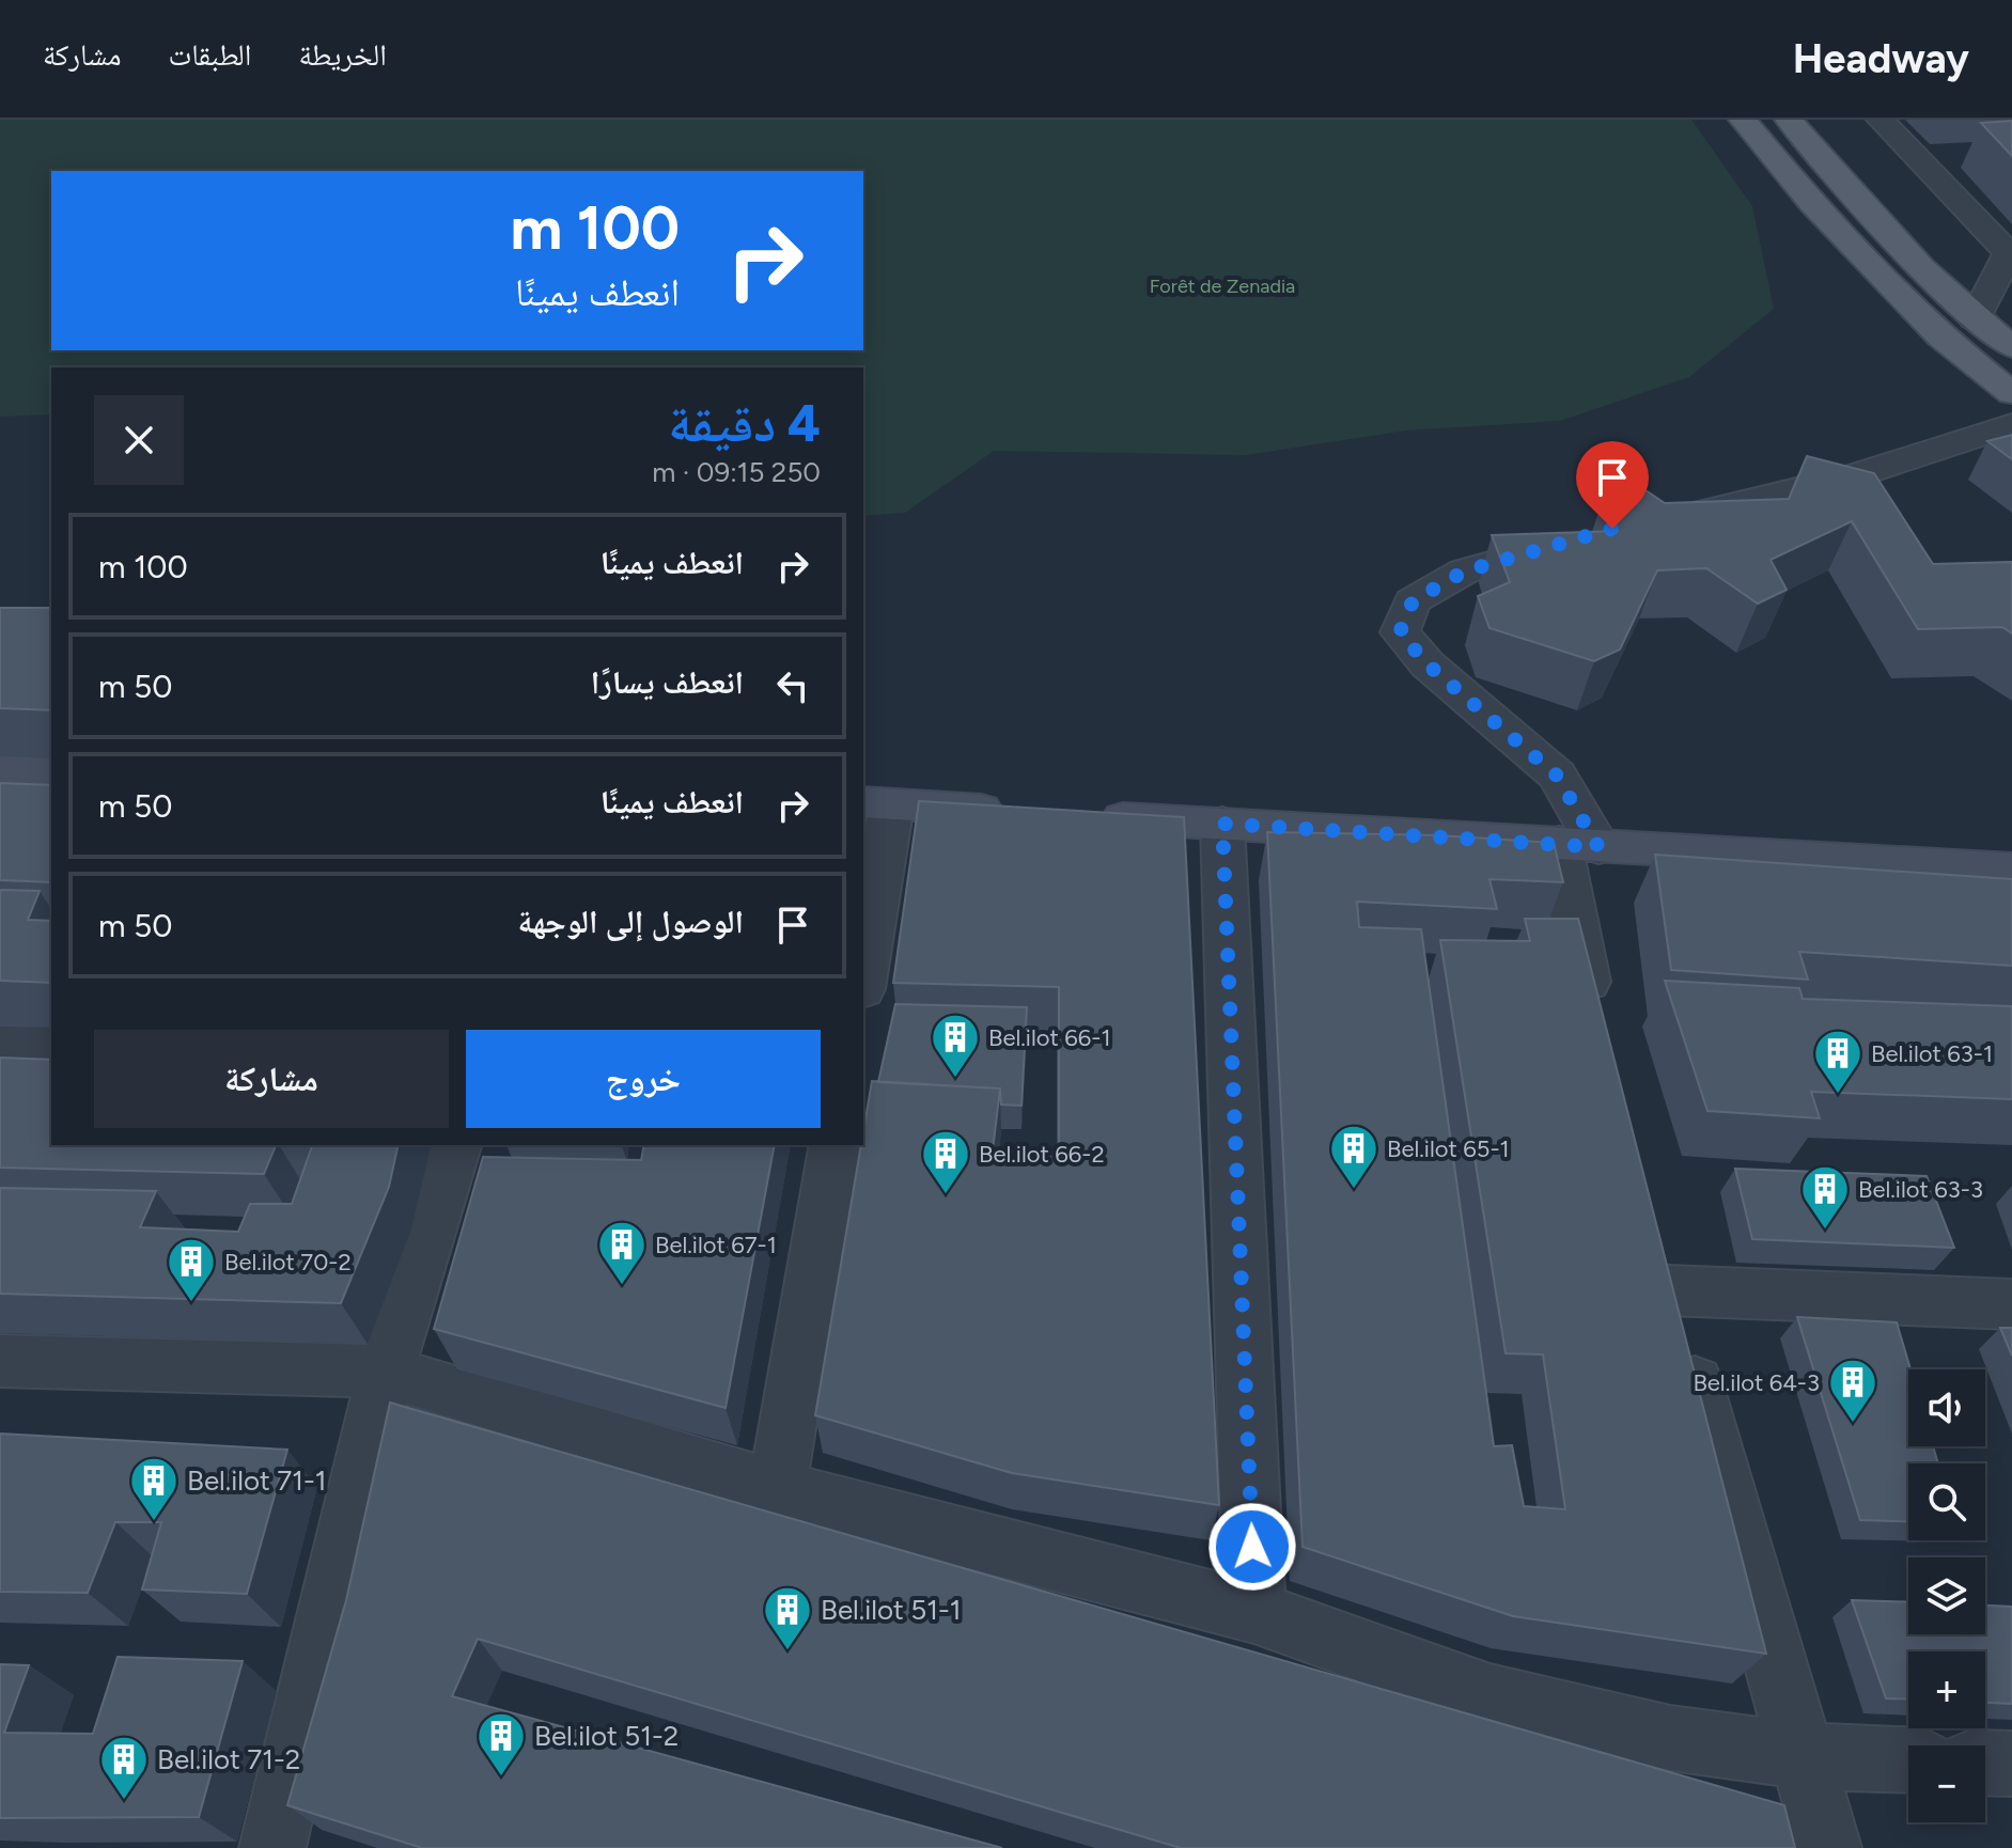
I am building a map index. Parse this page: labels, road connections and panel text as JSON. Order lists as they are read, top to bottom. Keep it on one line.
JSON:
{"parks":["Forêt de Zenadia"],"places":{"building":["Bel.ilot 66-1","Bel.ilot 63-1","Bel.ilot 65-1","Bel.ilot 66-2","Bel.ilot 63-3","Bel.ilot 67-1","Bel.ilot 70-2","Bel.ilot 64-3","Bel.ilot 71-1","Bel.ilot 51-1","Bel.ilot 51-2","Bel.ilot 71-2"]},"page":{"header":"Headway","nav":["الخريطة","الطبقات","مشاركة"],"turn":["100 m","انعطف يمينًا"],"heading":["4 دقيقة","250 m · 09:15"],"list":[{"name":"انعطف يمينًا","value":"100 m"},{"name":"انعطف يسارًا","value":"50 m"},{"name":"انعطف يمينًا","value":"50 m"},{"name":"الوصول إلى الوجهة","value":"50 m"}],"buttons":["خروج","مشاركة"],"map_buttons":["+","−"]}}
